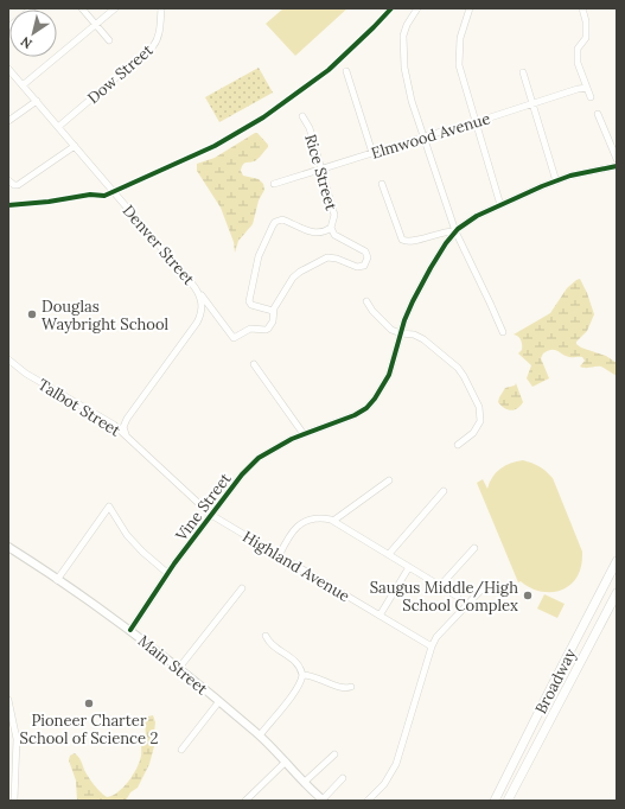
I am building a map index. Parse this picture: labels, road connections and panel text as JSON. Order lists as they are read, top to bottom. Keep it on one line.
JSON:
{"streets":{"highway":["Broadway"],"main road":["Main Street"],"street":["Dow Street","Elmwood Avenue","Rice Street","Denver Street","Talbot Street","Vine Street","Highland Avenue"]},"crossings":[["Dow Street","Denver Street"],["Elmwood Avenue","Rice Street"],["Denver Street","Talbot Street"],["Talbot Street","Vine Street"],["Talbot Street","Highland Avenue"],["Vine Street","Highland Avenue"],["Vine Street","Main Street"]],"places":["Douglas Waybright School","Saugus Middle/High School Complex","Pioneer Charter School of Science 2"],"north":"bottom left"}
